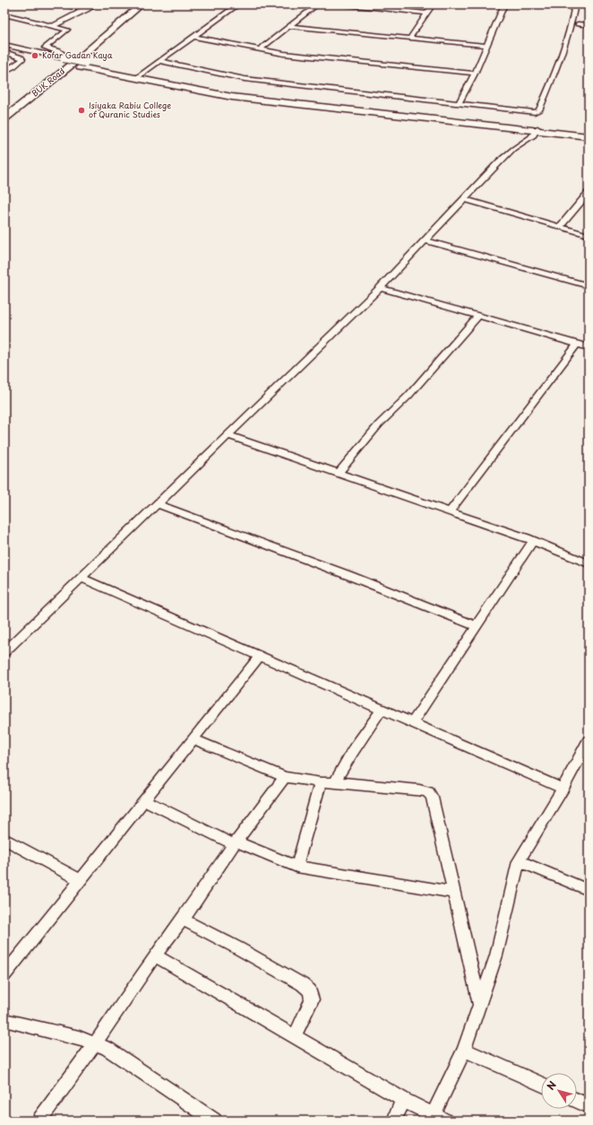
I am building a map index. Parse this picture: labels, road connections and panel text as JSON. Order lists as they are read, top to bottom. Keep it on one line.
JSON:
{"streets":{"main road":["BUK Road"]},"places":["Kofar Gadan Kaya","Isiyaka Rabiu College of Quranic Studies"],"north":"top left"}
